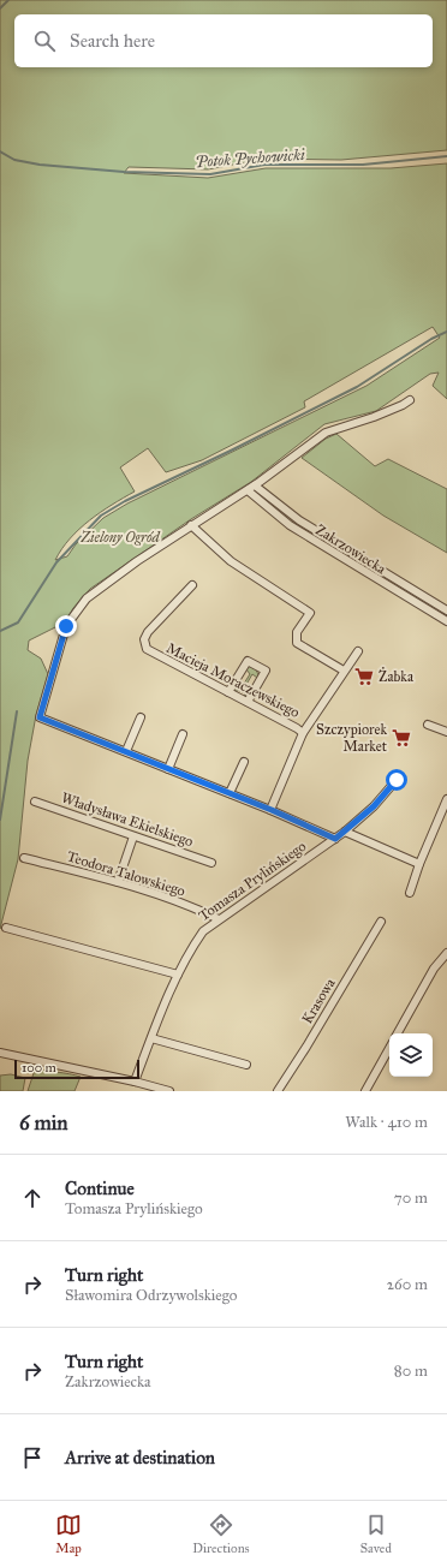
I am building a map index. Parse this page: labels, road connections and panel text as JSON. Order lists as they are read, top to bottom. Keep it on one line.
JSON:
{"streets":{"street":["Zakrzowiecka","Macieja Moraczewskiego","Władysława Ekielskiego","Teodora Talowskiego","Tomasza Prylińskiego","Krasowa"]},"crossings":[["Teodora Talowskiego","Tomasza Prylińskiego"]],"water":["Potok Pychowicki"],"parks":["Zielony Ogród"],"places":{"supermarket":["Żabka","Szczypiorek Market"]},"scale_bar":"100 m","page":{"search":"Search here","scale":"100 m","heading":["6 min","Walk · 410 m"],"list":[["Continue","Tomasza Prylińskiego","70 m"],["Turn right","Sławomira Odrzywolskiego","260 m"],["Turn right","Zakrzowiecka","80 m"],"Arrive at destination"],"nav":["Map","Directions","Saved"]}}
